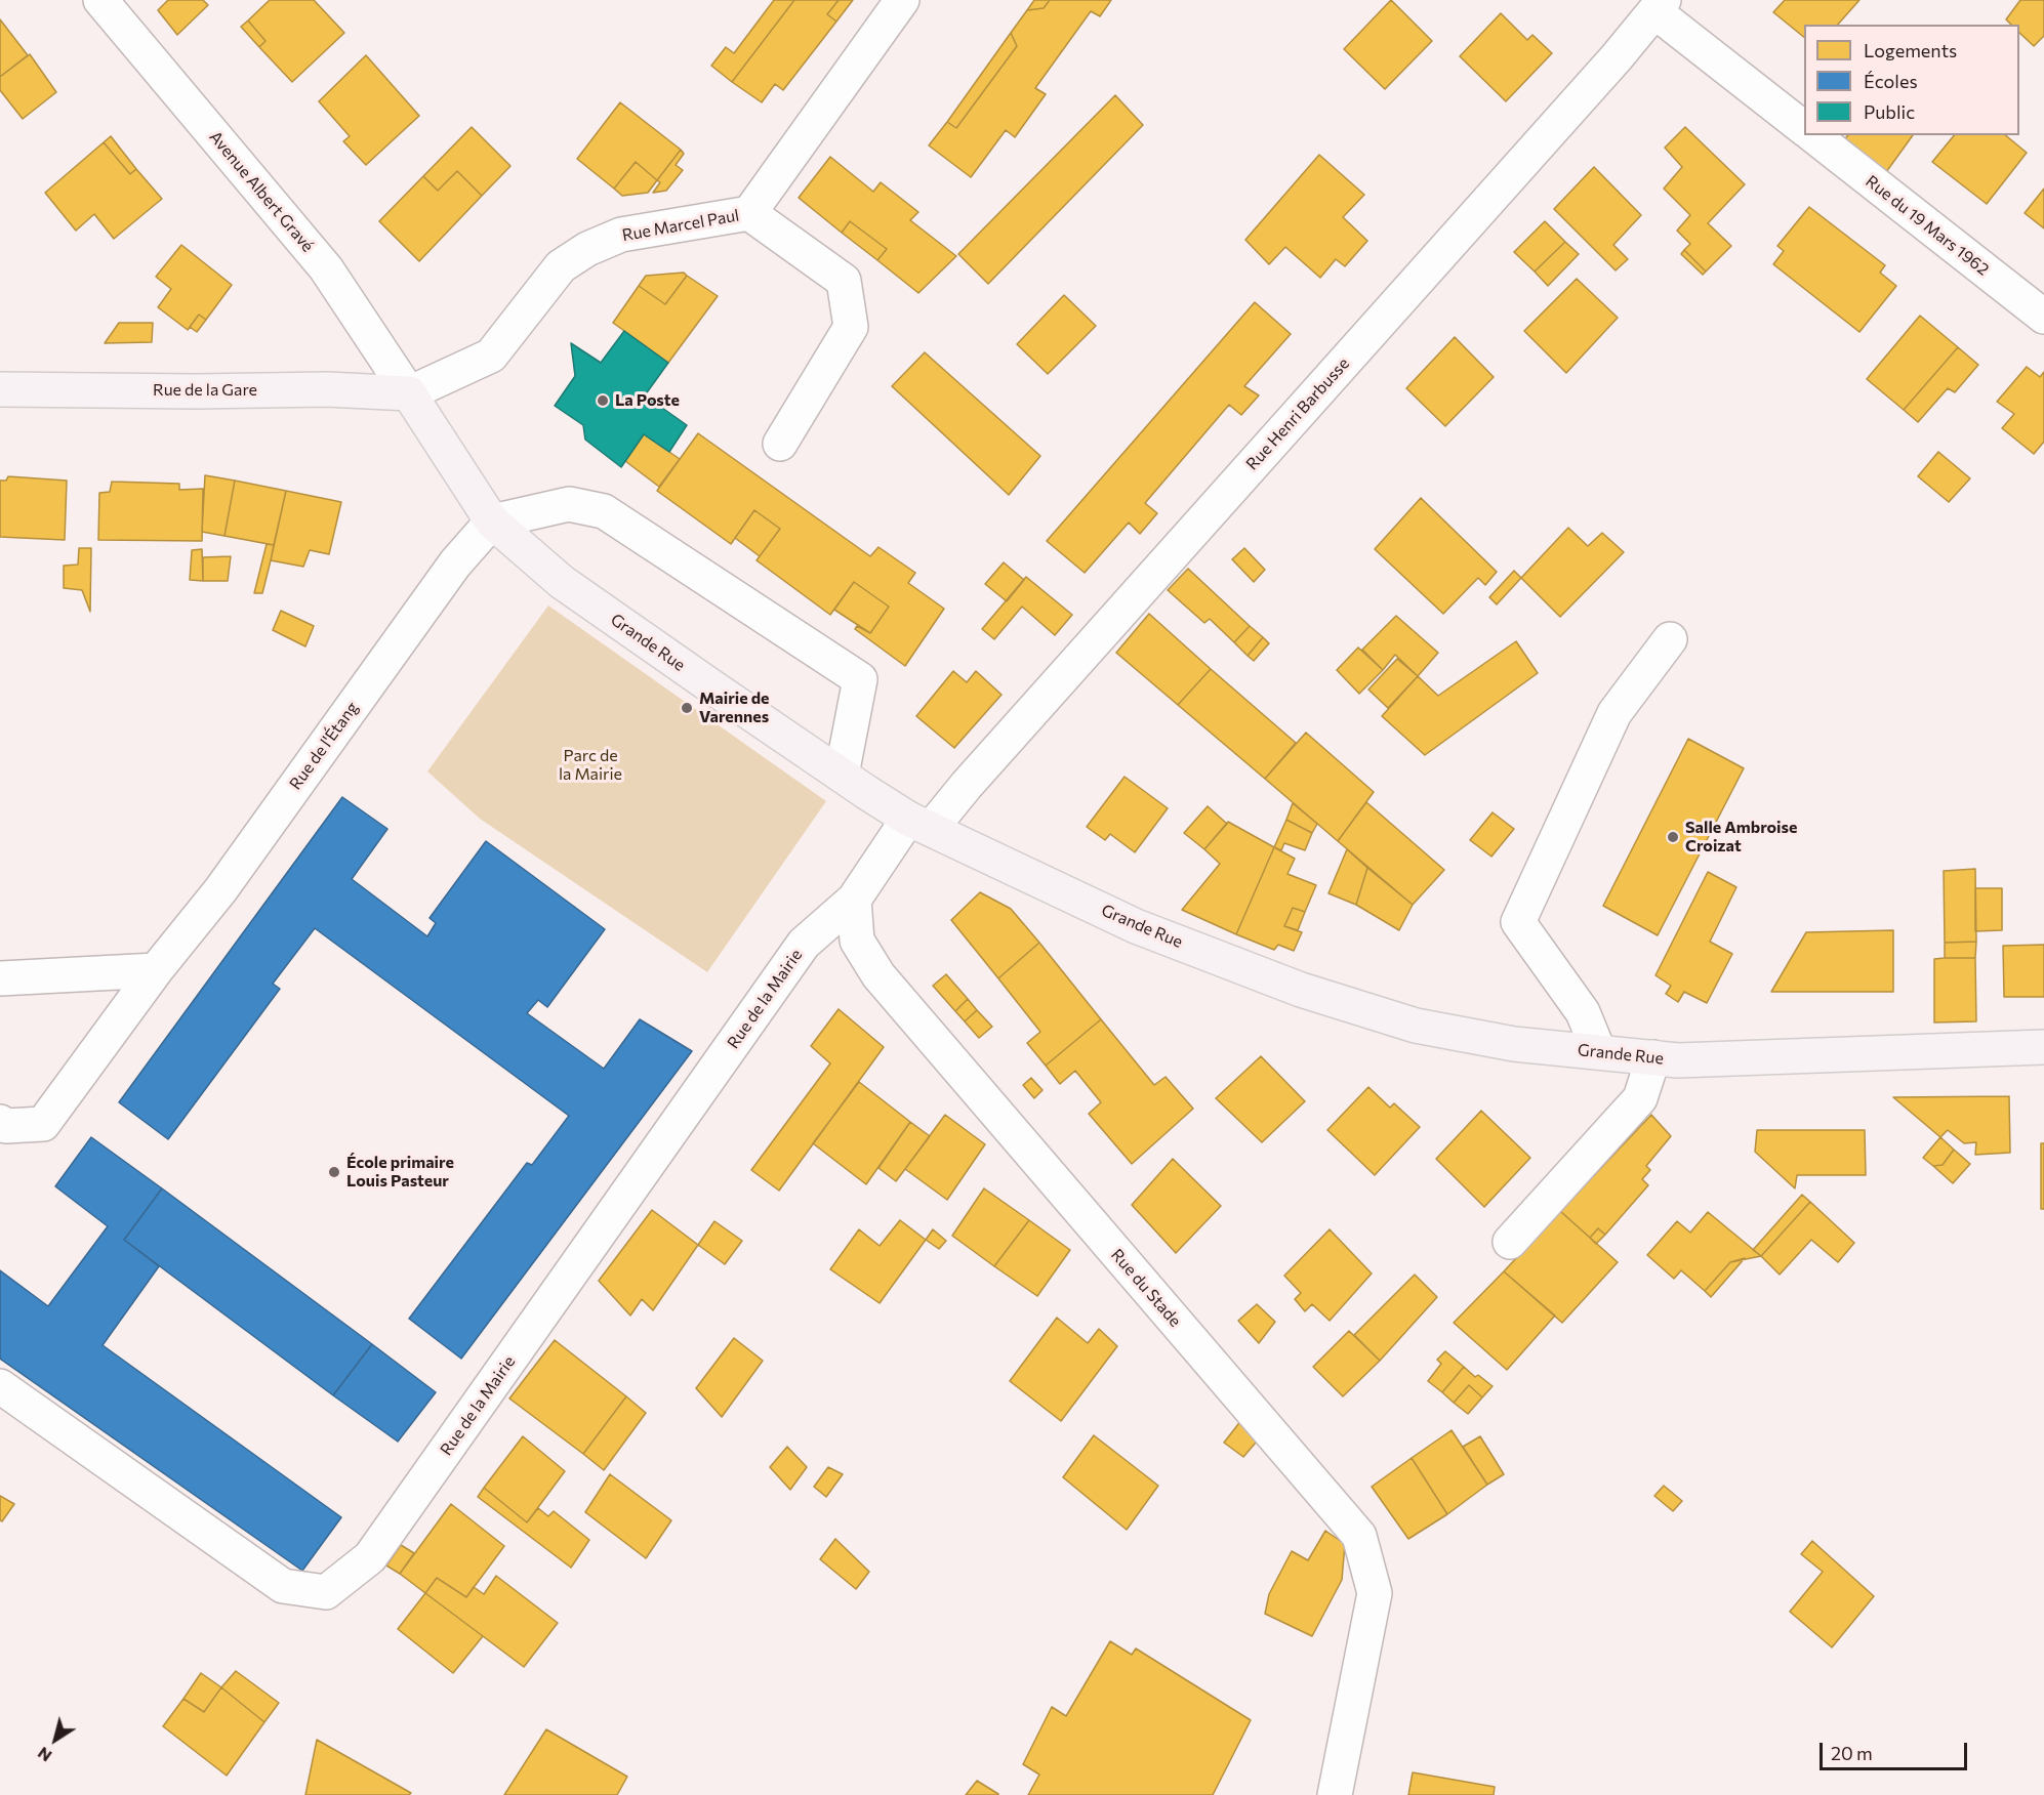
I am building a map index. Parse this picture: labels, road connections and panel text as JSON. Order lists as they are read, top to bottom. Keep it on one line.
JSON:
{"streets":{"main road":["Rue de la Gare","Grande Rue"],"street":["Avenue Albert Gravé","Rue Marcel Paul","Rue du 19 Mars 1962","Rue Henri Barbusse","Rue de l'Étang","Rue de la Mairie","Rue du Stade"]},"crossings":[["Avenue Albert Gravé","Rue Marcel Paul"],["Avenue Albert Gravé","Rue de la Gare"],["Avenue Albert Gravé","Grande Rue"],["Rue Marcel Paul","Rue de la Gare"],["Rue Marcel Paul","Grande Rue"],["Rue de la Gare","Grande Rue"],["Rue Henri Barbusse","Grande Rue"],["Grande Rue","Rue de l'Étang"],["Rue de la Mairie","Rue du Stade"]],"parks":["Parc de la Mairie"],"places":["La Poste","Mairie de Varennes","Salle Ambroise Croizat","École primaire Louis Pasteur"],"legend":["Logements","Écoles","Public"],"scale_bar":"20 m","north":"bottom left"}
